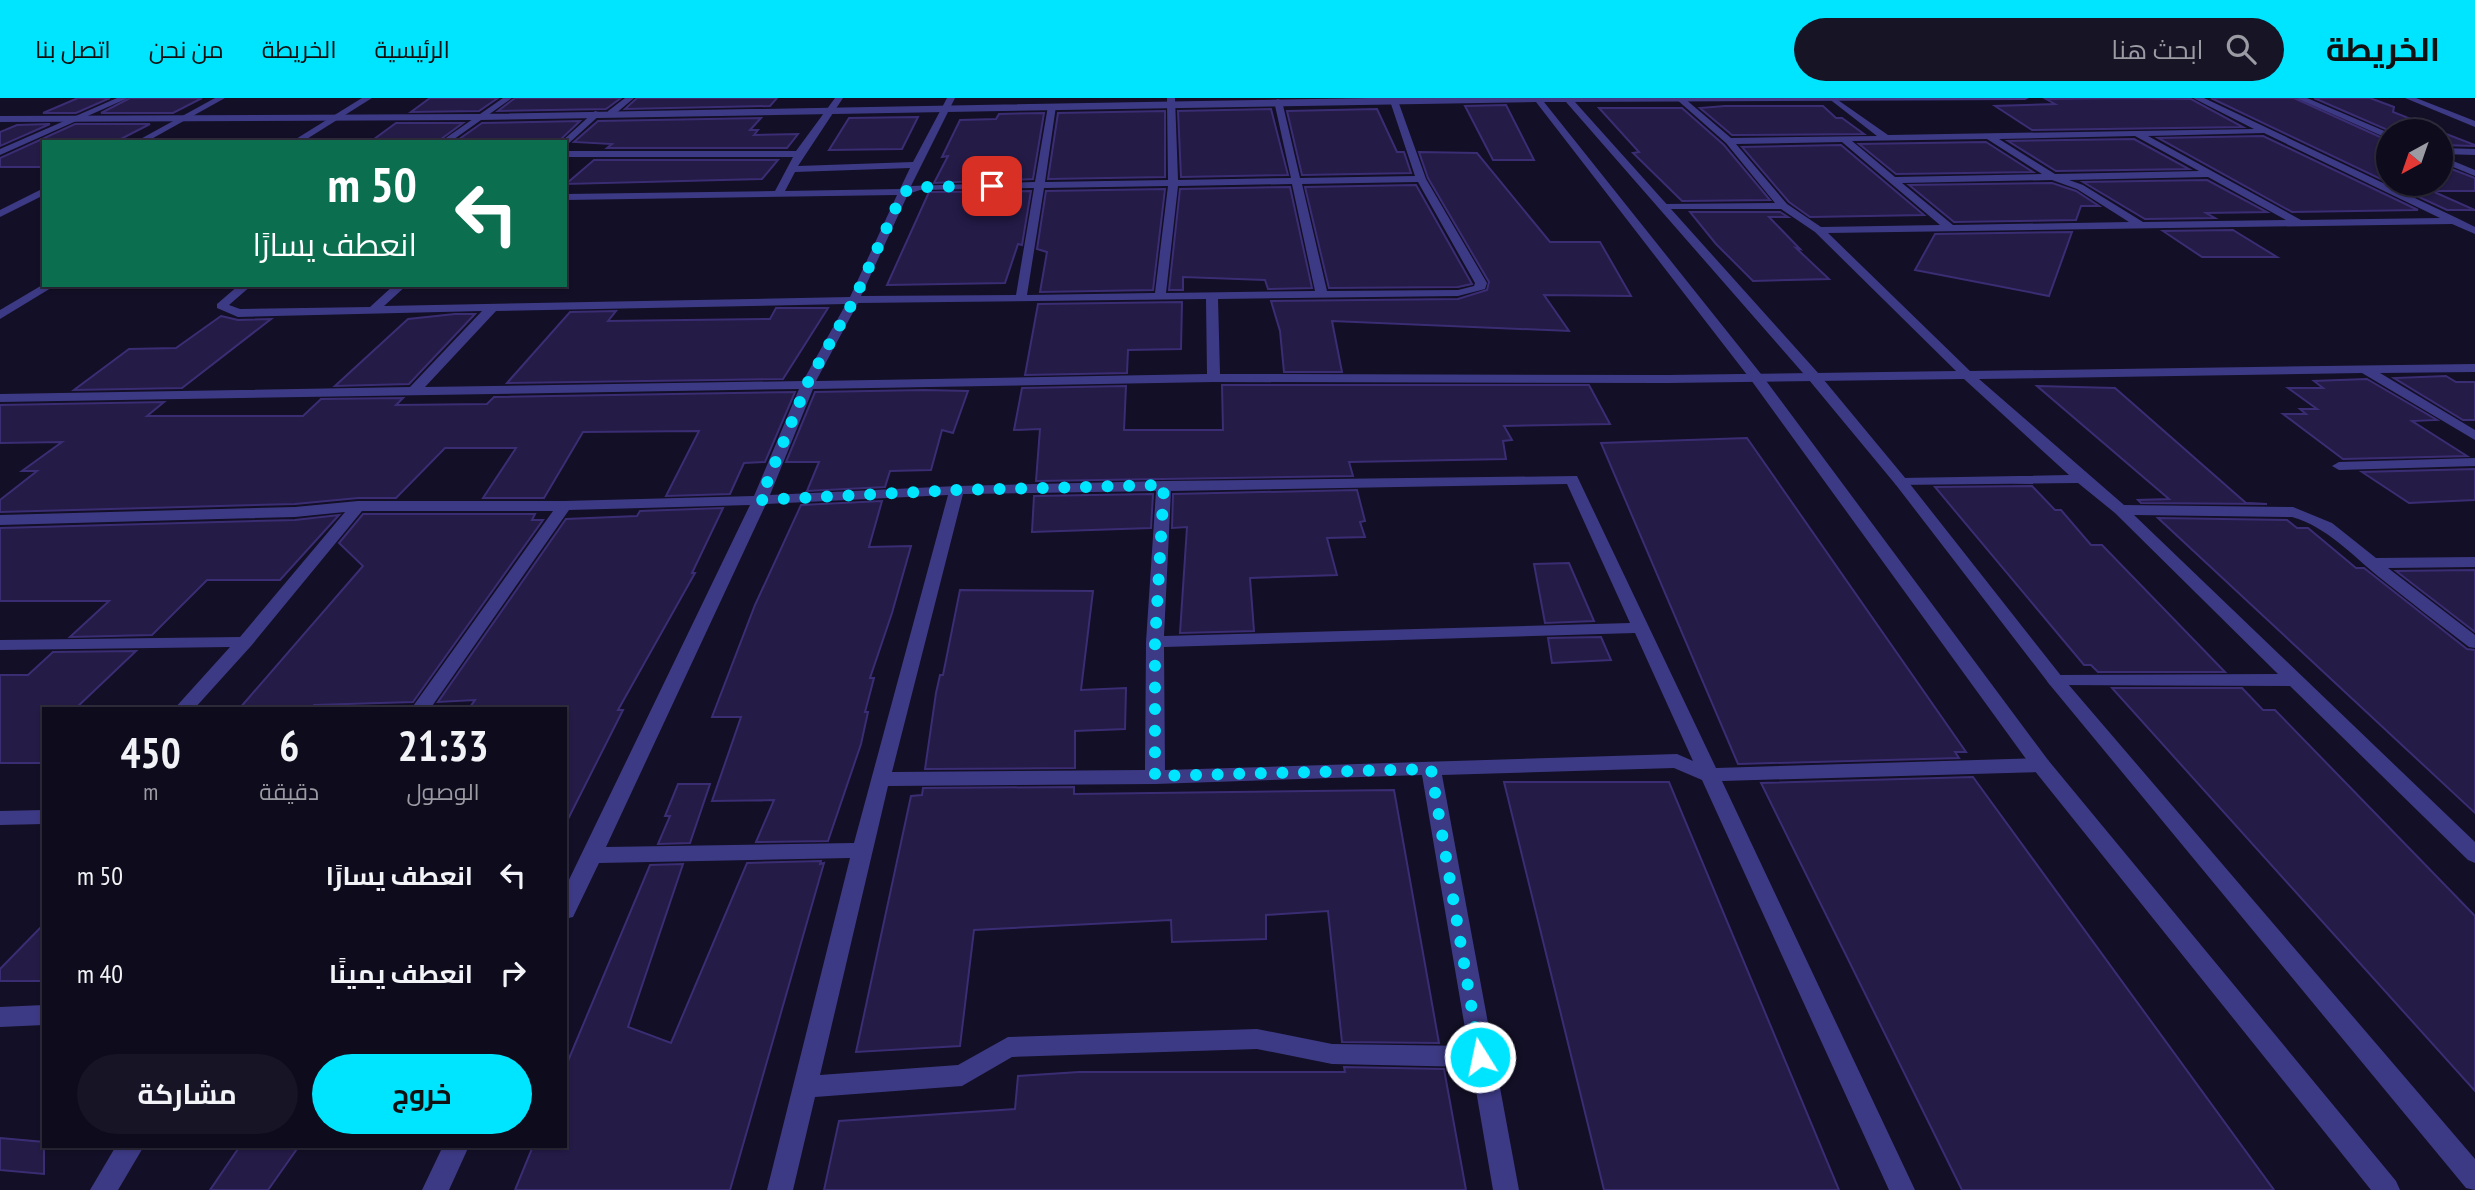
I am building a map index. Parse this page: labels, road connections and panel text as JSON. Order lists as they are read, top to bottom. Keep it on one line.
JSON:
{"north":"bottom left","page":{"header":"الخريطة","search":"ابحث هنا","nav":["الرئيسية","الخريطة","من نحن","اتصل بنا"],"turn":["50 m","انعطف يسارًا"],"eta":["21:33","الوصول","6","دقيقة","450","m"],"list":[{"name":"انعطف يسارًا","value":"50 m"},{"name":"انعطف يمينًا","value":"40 m"}],"buttons":["خروج","مشاركة"]}}
